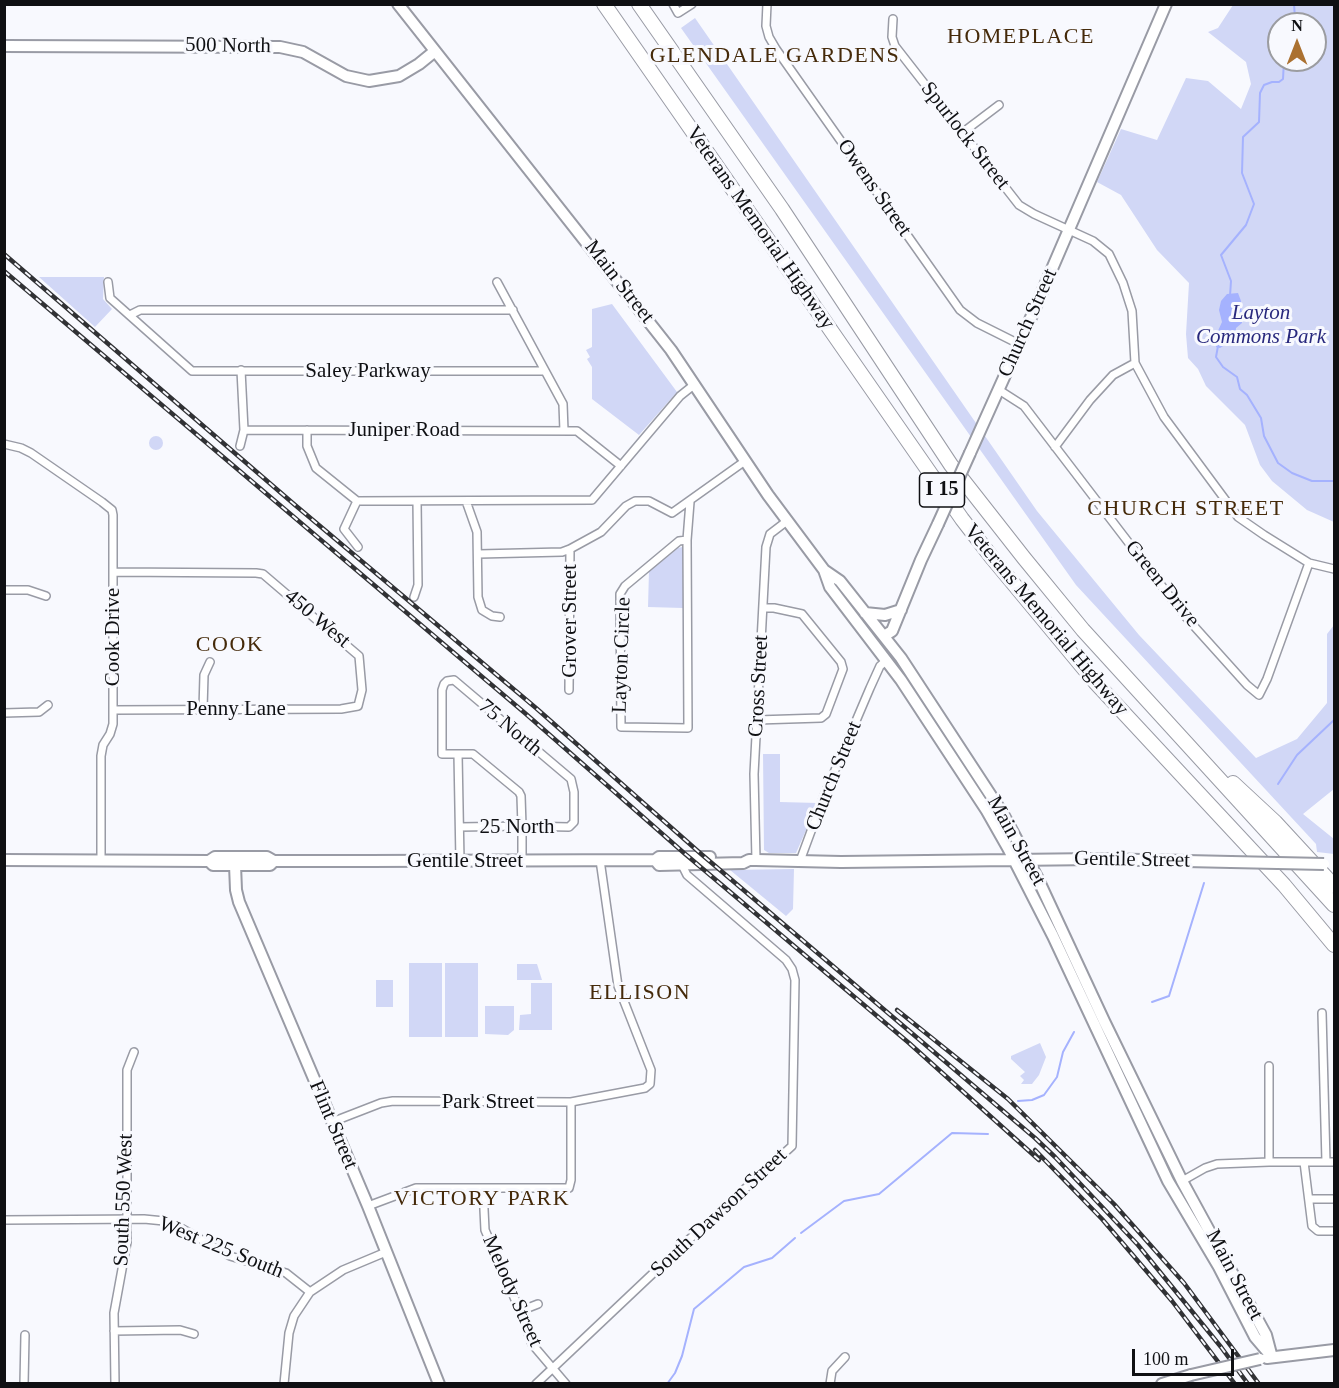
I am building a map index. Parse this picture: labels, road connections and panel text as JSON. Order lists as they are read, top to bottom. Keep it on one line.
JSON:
{"streets":{"highway":["Veterans Memorial Highway","I 15"],"main road":["500 North","Main Street","Church Street","Gentile Street","Flint Street"],"street":["Spurlock Street","Owens Street","Saley Parkway","Juniper Road","Green Drive","450 West","Grover Street","Cook Drive","Layton Circle","Cross Street","Penny Lane","75 North","25 North","Park Street","South 550 West","South Dawson Street","West 225 South","Melody Street"]},"crossings":[["500 North","Main Street"],["Spurlock Street","Church Street"],["Owens Street","Church Street"],["Main Street","Church Street"],["Main Street","Cross Street"],["Main Street","Gentile Street"],["Church Street","Green Drive"],["Church Street","Gentile Street"],["450 West","Cook Drive"],["450 West","Penny Lane"],["Grover Street","Layton Circle"],["Cook Drive","Penny Lane"],["Cook Drive","Gentile Street"],["Cross Street","Gentile Street"],["75 North","25 North"],["Gentile Street","Park Street"],["Gentile Street","Flint Street"],["Gentile Street","South Dawson Street"],["Park Street","Flint Street"],["South 550 West","West 225 South"],["South Dawson Street","Melody Street"]],"districts":["HOMEPLACE","GLENDALE GARDENS","CHURCH STREET","COOK","ELLISON","VICTORY PARK"],"parks":["Layton Commons Park"],"scale_bar":"100 m","north":"top"}
